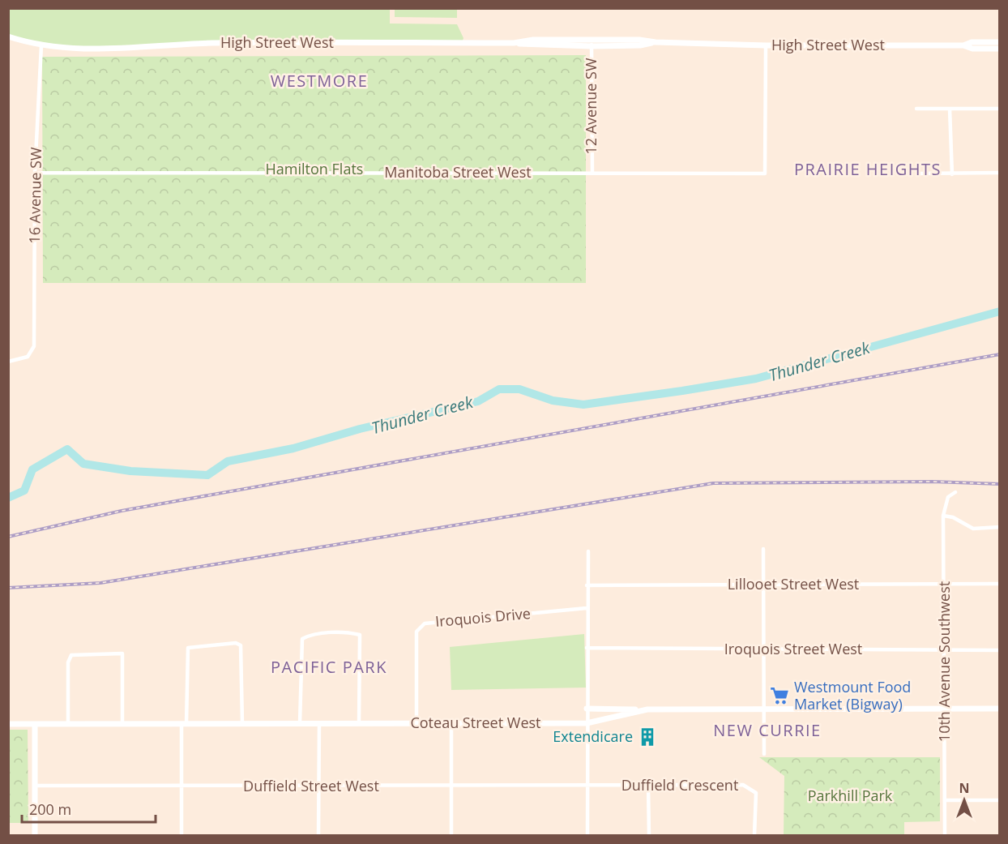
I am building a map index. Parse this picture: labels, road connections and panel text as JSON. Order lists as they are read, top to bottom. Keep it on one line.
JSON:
{"streets":{"street":["High Street West","12 Avenue SW","Manitoba Street West","16 Avenue SW","Lillooet Street West","Iroquois Drive","Iroquois Street West","10th Avenue Southwest","Coteau Street West","Duffield Crescent","Duffield Street West"]},"crossings":[["High Street West","12 Avenue SW"],["High Street West","Manitoba Street West"],["High Street West","16 Avenue SW"],["12 Avenue SW","Manitoba Street West"],["Manitoba Street West","16 Avenue SW"],["Lillooet Street West","10th Avenue Southwest"],["Iroquois Drive","Coteau Street West"],["Iroquois Street West","10th Avenue Southwest"],["10th Avenue Southwest","Coteau Street West"],["Duffield Crescent","Duffield Street West"]],"districts":["WESTMORE","PRAIRIE HEIGHTS","PACIFIC PARK","NEW CURRIE"],"water":["Thunder Creek"],"parks":["Hamilton Flats","Parkhill Park"],"places":{"supermarket":["Westmount Food Market (Bigway)"],"building":["Extendicare"]},"scale_bar":"200 m","north":"top"}
